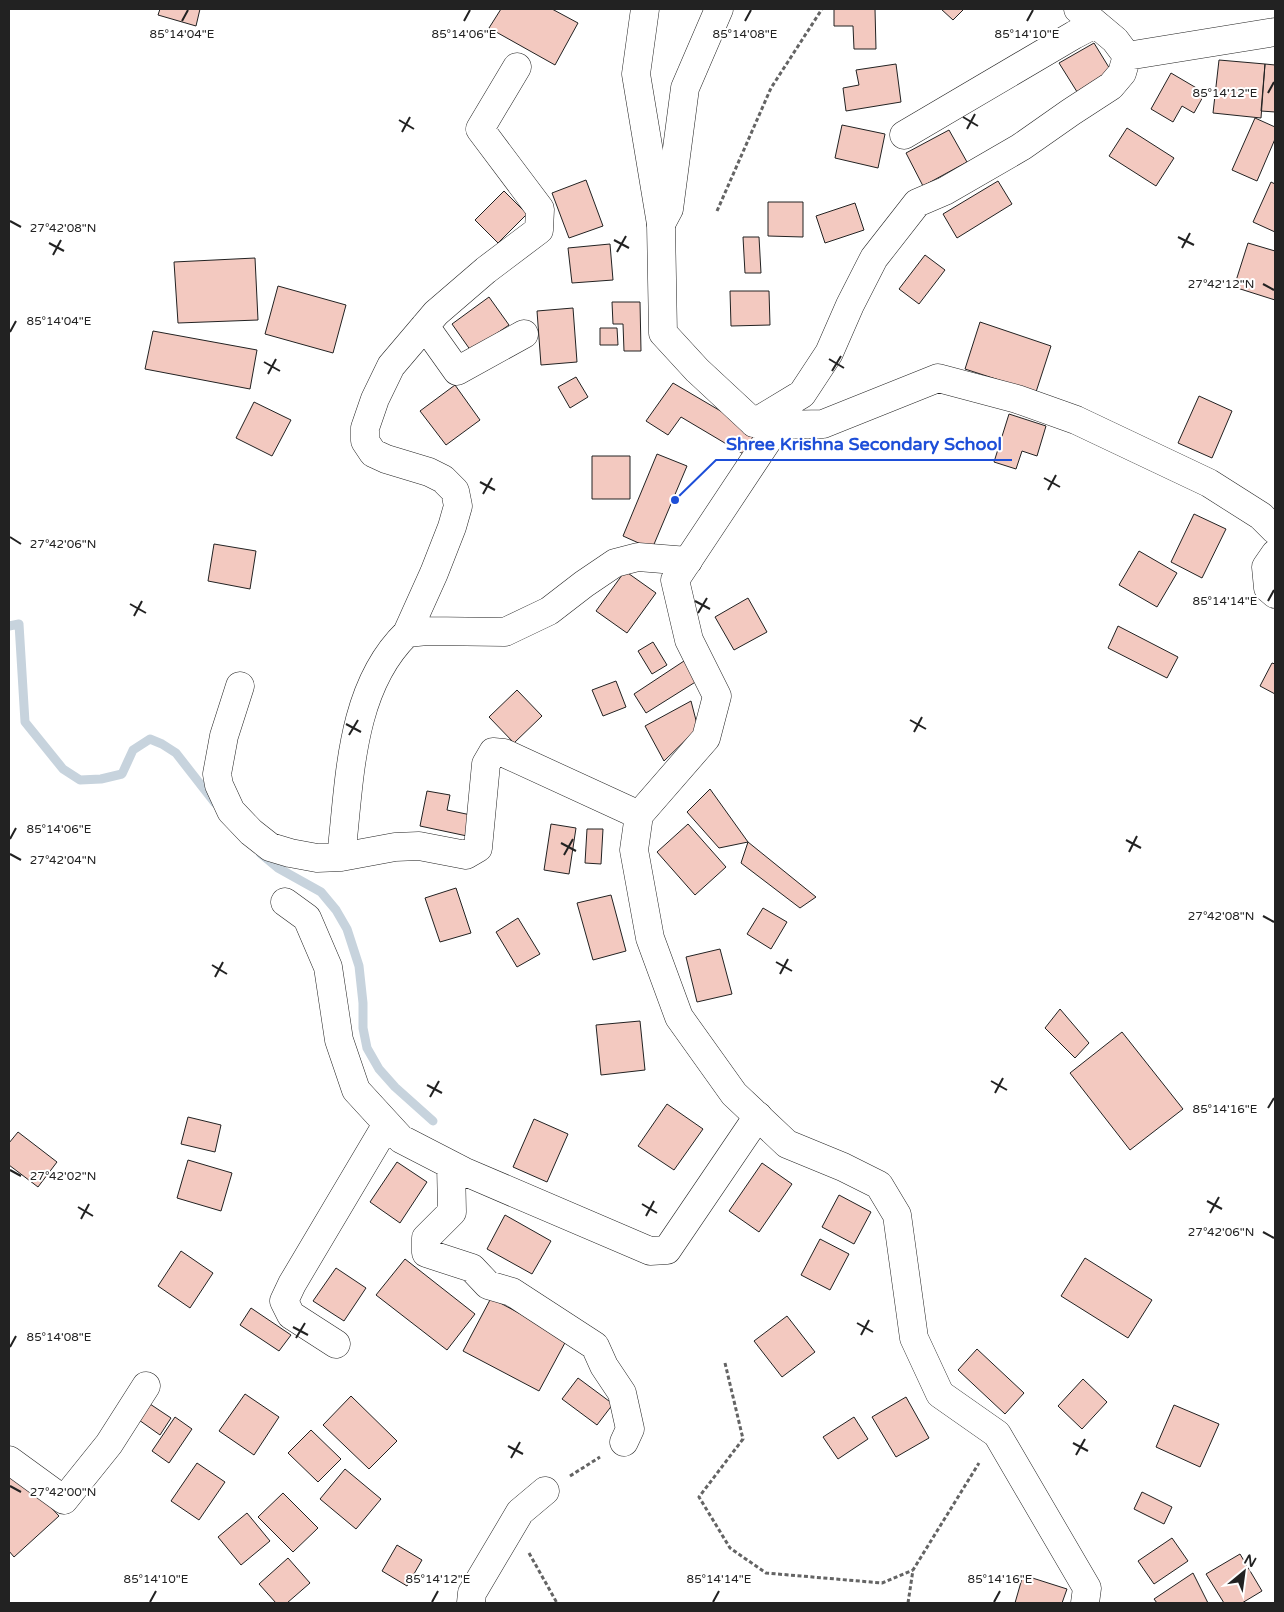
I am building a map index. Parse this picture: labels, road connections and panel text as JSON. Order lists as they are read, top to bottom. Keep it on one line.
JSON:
{"places":["Shree Krishna Secondary School"],"north":"top right","coordinates":["85°14'04\"E","85°14'06\"E","85°14'08\"E","85°14'10\"E","85°14'12\"E","27°42'08\"N","27°42'12\"N","27°42'06\"N","85°14'14\"E","27°42'04\"N","85°14'16\"E","27°42'02\"N","27°42'00\"N"]}
